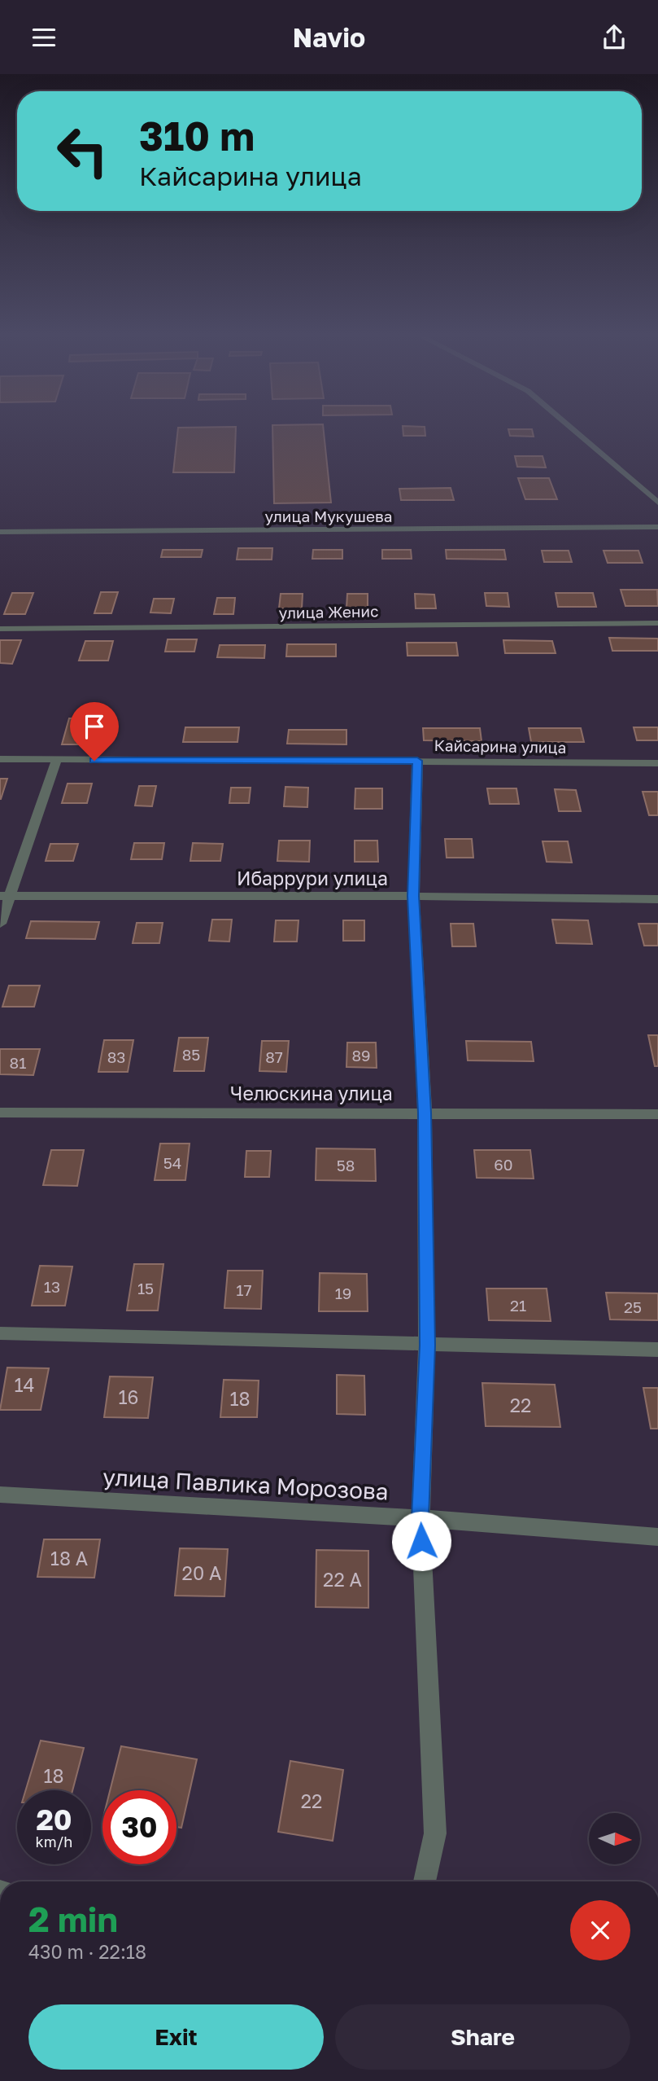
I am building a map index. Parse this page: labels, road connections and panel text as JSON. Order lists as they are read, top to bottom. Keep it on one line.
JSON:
{"streets":{"street":["улица Мукушева","улица Женис","Кайсарина улица","Ибаррури улица","Челюскина улица","улица Павлика Морозова"]},"house_numbers":["85","89","83","87","81","54","60","58","13","15","17","19","21","25","14","16","18","22","18 А","20 А","22 А","18","22"],"north":"right","page":{"header":"Navio","turn":["310 m","Кайсарина улица"],"speed":"20 km/h","limit":"30","heading":["2 min","430 m · 22:18"],"buttons":["Exit","Share"]}}
